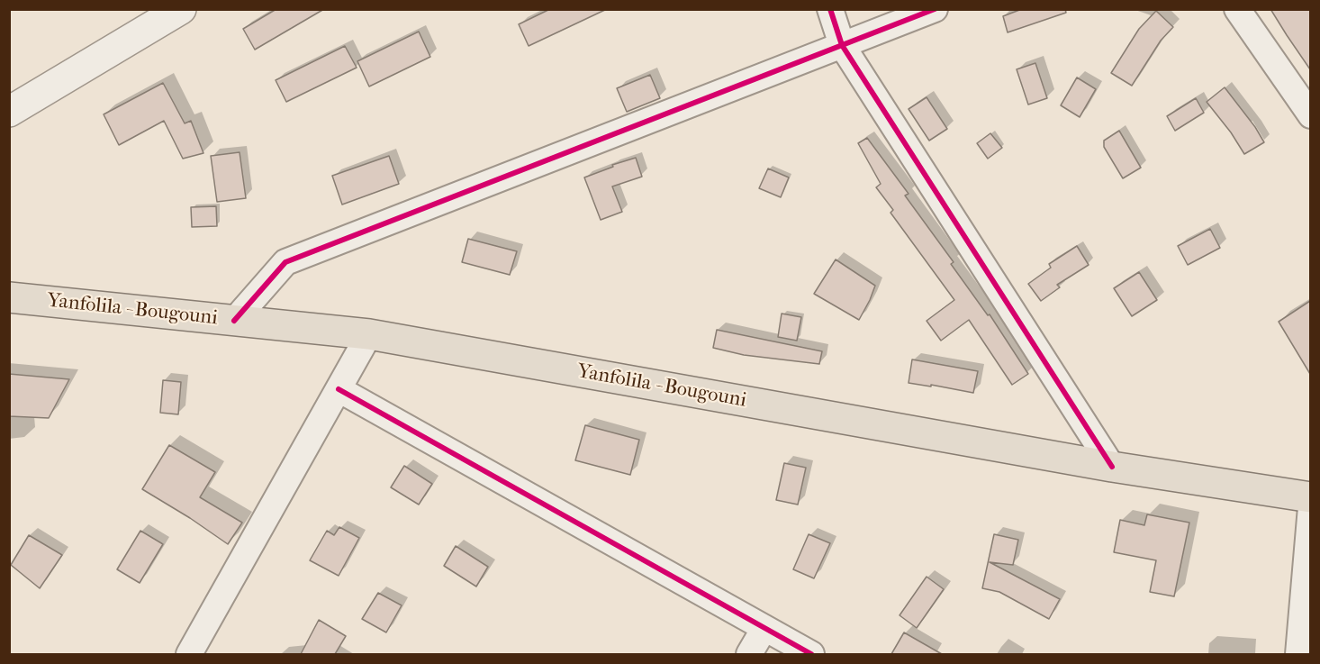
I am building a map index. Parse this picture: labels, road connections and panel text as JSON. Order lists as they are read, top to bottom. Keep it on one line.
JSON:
{"streets":{"main road":["Yanfolila - Bougouni"]}}
